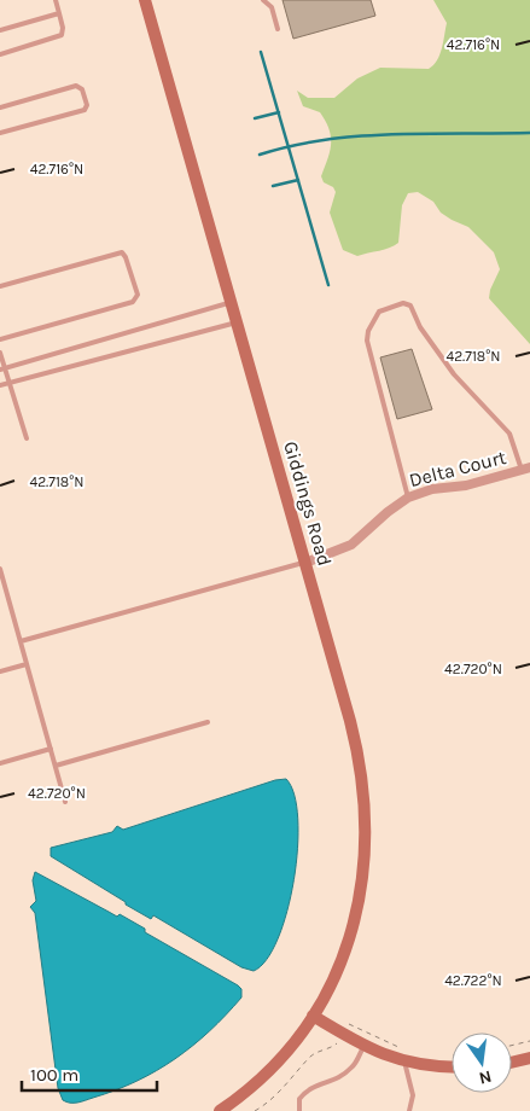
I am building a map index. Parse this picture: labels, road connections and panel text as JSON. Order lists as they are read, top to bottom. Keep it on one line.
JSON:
{"streets":{"main road":["Giddings Road"],"street":["Delta Court"]},"crossings":[["Delta Court","Giddings Road"]],"scale_bar":"100 m","north":"bottom","coordinates":["42.716°N","42.718°N","42.720°N","42.722°N"]}
